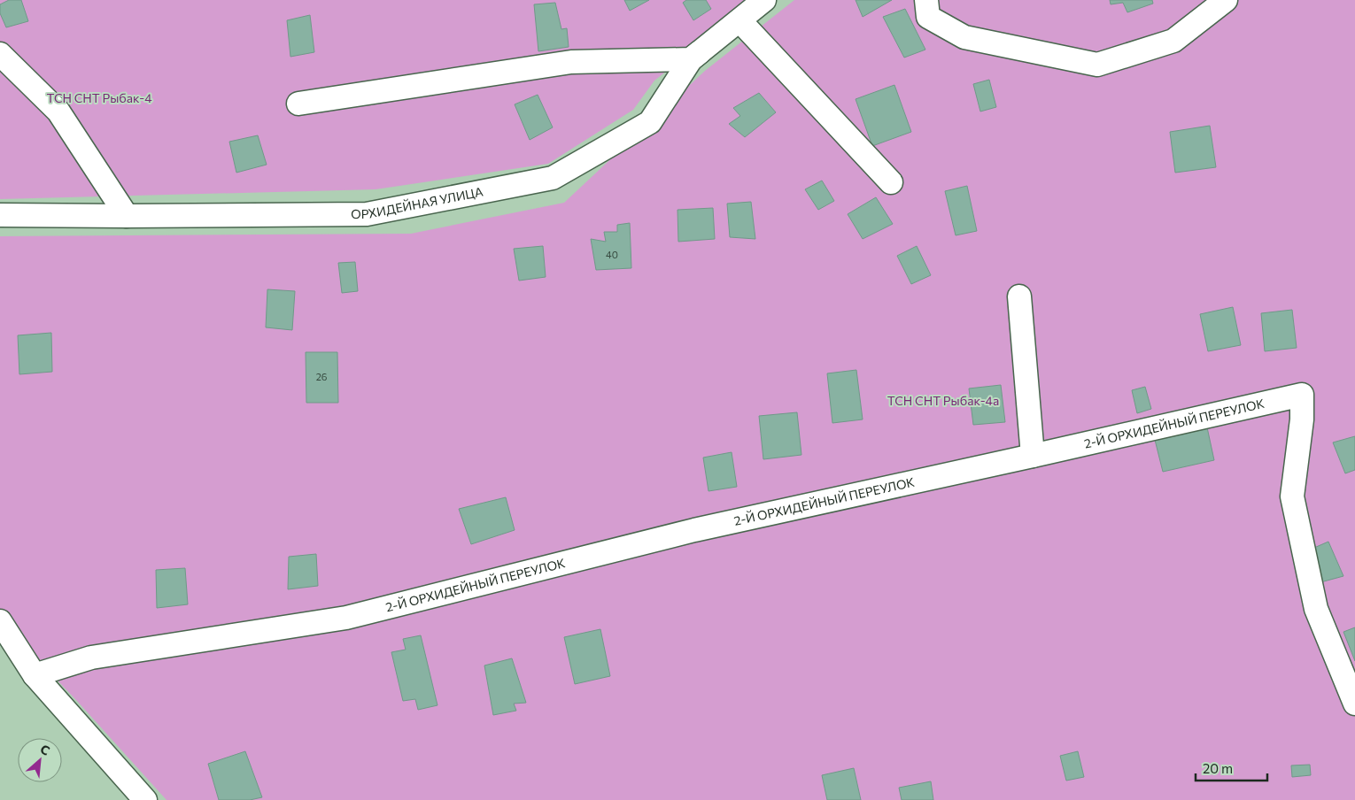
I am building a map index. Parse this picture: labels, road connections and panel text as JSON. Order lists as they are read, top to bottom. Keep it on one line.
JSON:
{"streets":{"street":["ОРХИДЕЙНАЯ УЛИЦА","2-Й ОРХИДЕЙНЫЙ ПЕРЕУЛОК"]},"parks":["ТСН СНТ Рыбак-4","ТСН СНТ Рыбак-4а"],"house_numbers":["40","26"],"scale_bar":"20 m","north":"top right"}
